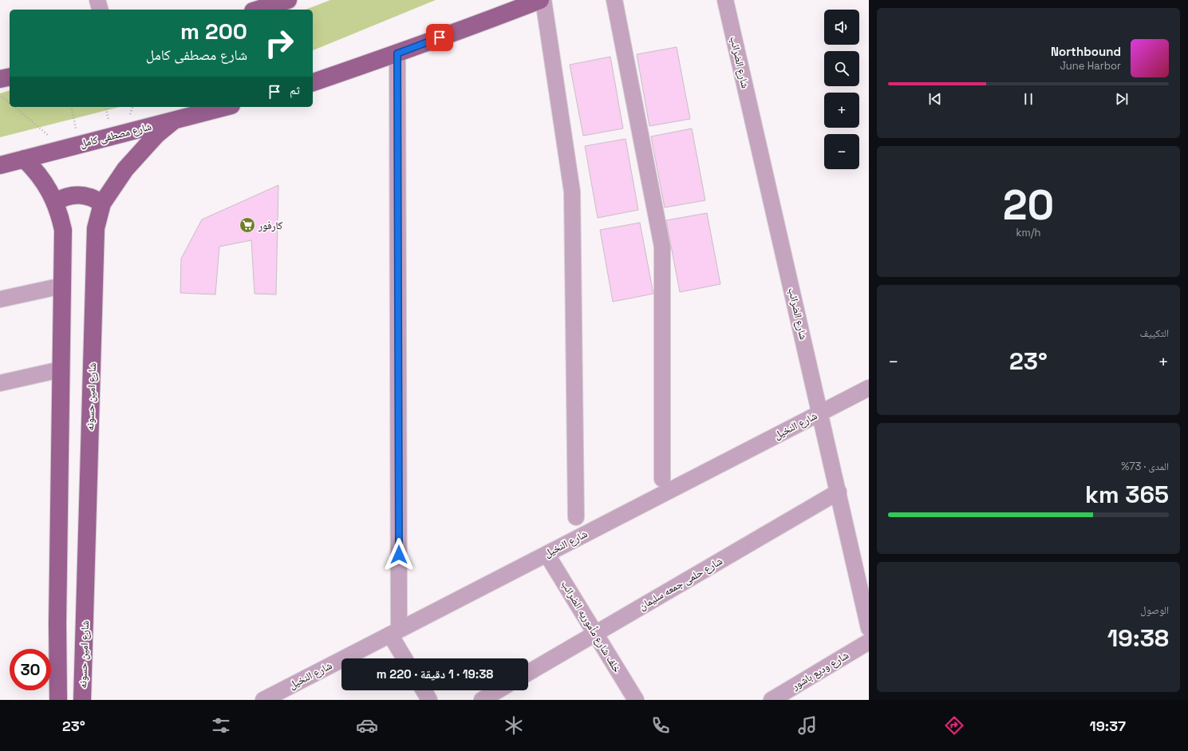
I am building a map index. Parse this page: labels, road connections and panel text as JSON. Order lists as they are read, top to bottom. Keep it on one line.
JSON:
{"streets":{"main road":["شارع مصطفى كامل","شارع امين حسونه"],"street":["شارع الضرائب","شارع النخيل","شارع حلمى جمعه سليمان","خلف شارع مأموريه الضرائب","شارع وديع باشور"]},"crossings":[["شارع الضرائب","شارع النخيل"],["شارع الضرائب","شارع حلمى جمعه سليمان"],["شارع مصطفى كامل","شارع امين حسونه"],["شارع النخيل","خلف شارع مأموريه الضرائب"],["شارع حلمى جمعه سليمان","خلف شارع مأموريه الضرائب"]],"places":{"supermarket":["كارفور"]},"page":{"map_buttons":["+","−"],"turn":["200 m","شارع مصطفى كامل"],"song":["Northbound","June Harbor"],"then":"ثم","tile":[["20","km/h"],"التكييف",["المدى · 73%","365 km"],["الوصول","19:38"]],"heat":["−","23°","+"],"limit":"30","trip":"19:38 · 1 دقيقة · 220 m","tabs":["19:37","23°"]}}
